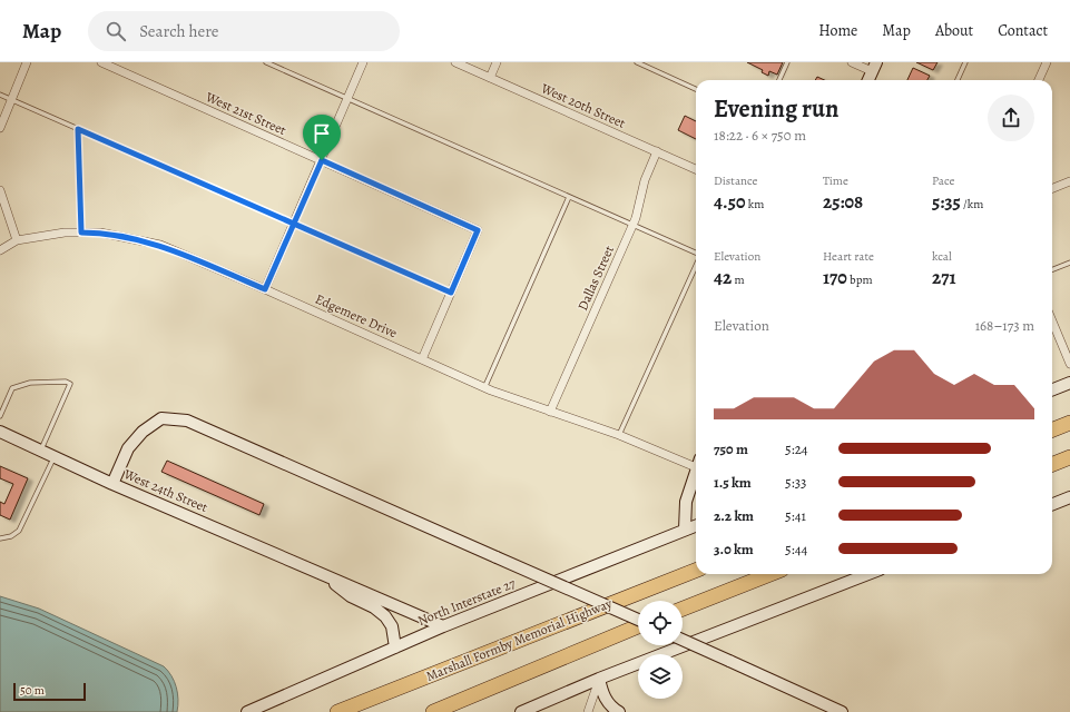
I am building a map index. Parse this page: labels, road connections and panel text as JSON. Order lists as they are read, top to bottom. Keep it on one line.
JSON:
{"streets":{"highway":["Marshall Formby Memorial Highway"],"main road":["West 24th Street","North Interstate 27"],"street":["West 20th Street","West 21st Street","Dallas Street","Edgemere Drive"]},"crossings":[["West 20th Street","Dallas Street"],["Dallas Street","Edgemere Drive"],["West 24th Street","North Interstate 27"]],"scale_bar":"50 m","page":{"header":"Map","search":"Search here","nav":["Home","Map","About","Contact"],"heading":["Evening run","18:22 · 6 × 750 m"],"stats":[["Distance","4.50 km"],["Time","25:08"],["Pace","5:35 /km"],["Elevation","42 m"],["Heart rate","170 bpm"],["kcal","271"]],"chart":["Elevation","168–173 m"],"list":[{"name":"750 m","note":"5:24"},{"name":"1.5 km","note":"5:33"},{"name":"2.2 km","note":"5:41"},{"name":"3.0 km","note":"5:44"}],"scale":"50 m"}}
